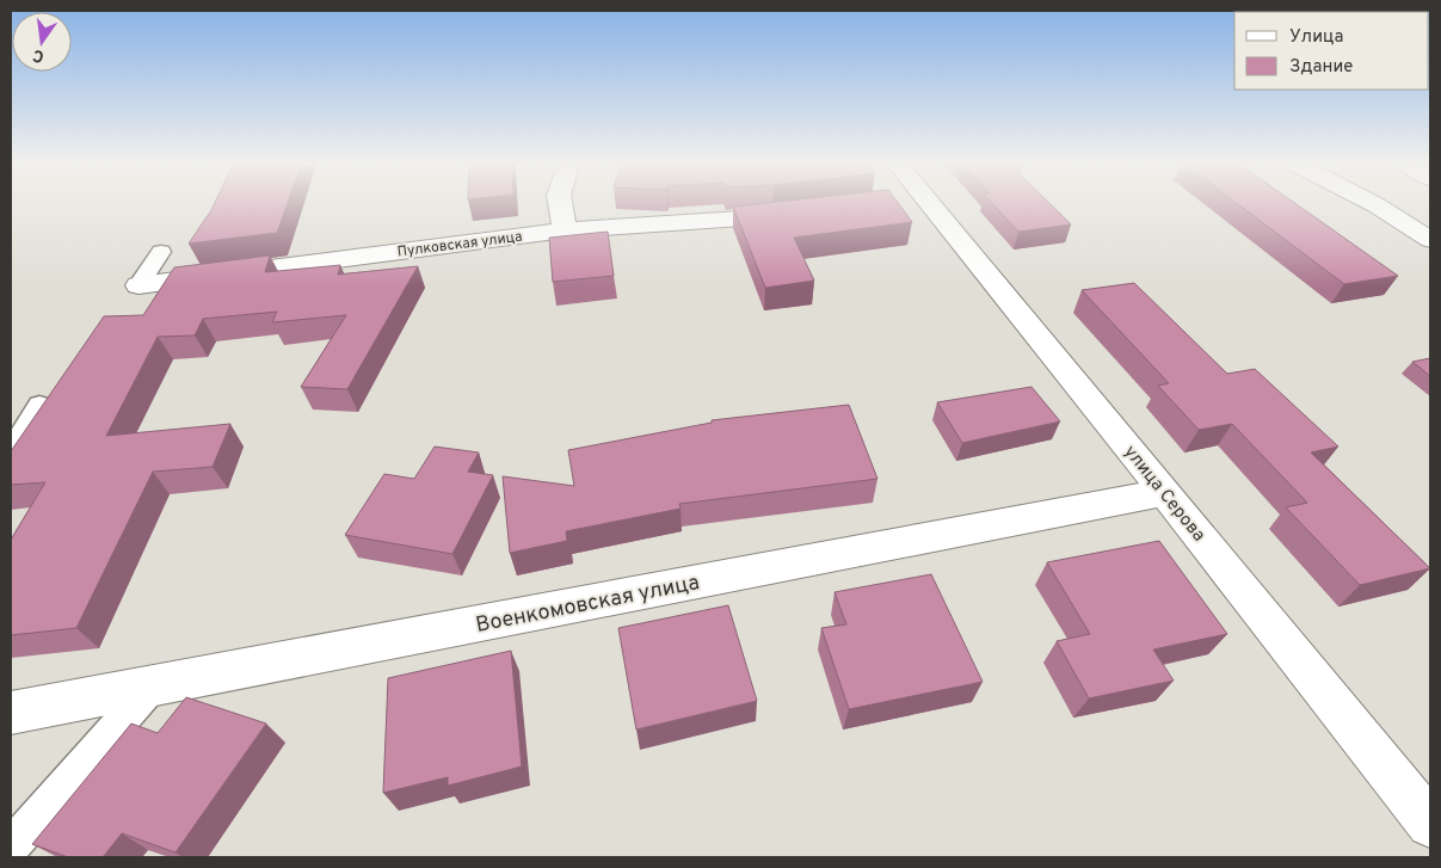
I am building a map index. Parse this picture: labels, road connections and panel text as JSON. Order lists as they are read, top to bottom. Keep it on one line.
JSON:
{"streets":{"street":["Пулковская улица","улица Серова","Военкомовская улица"]},"crossings":[["улица Серова","Военкомовская улица"]],"legend":["Улица","Здание"],"north":"bottom"}
